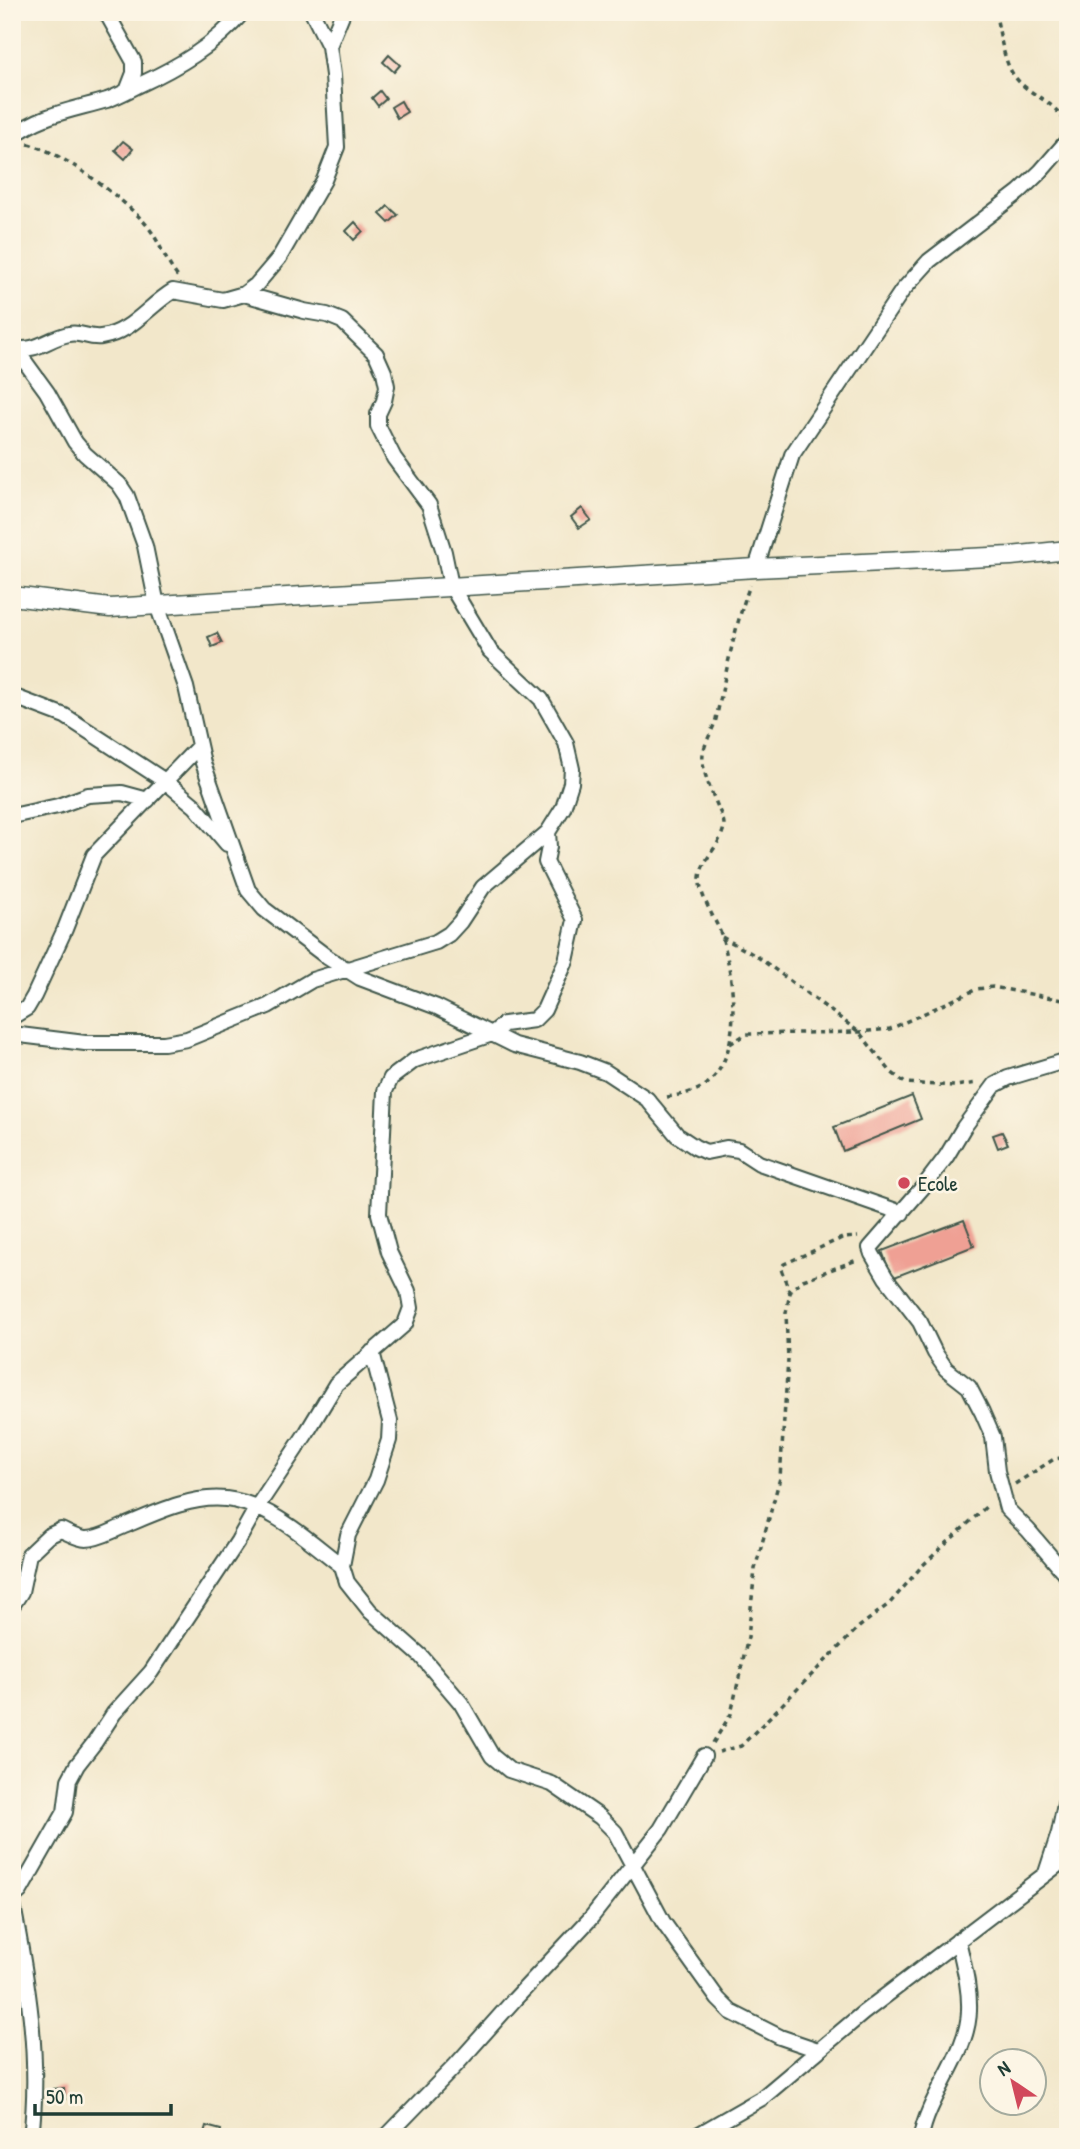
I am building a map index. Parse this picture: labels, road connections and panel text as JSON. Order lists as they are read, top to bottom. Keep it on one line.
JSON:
{"places":["Ecole"],"scale_bar":"50 m","north":"top left"}
